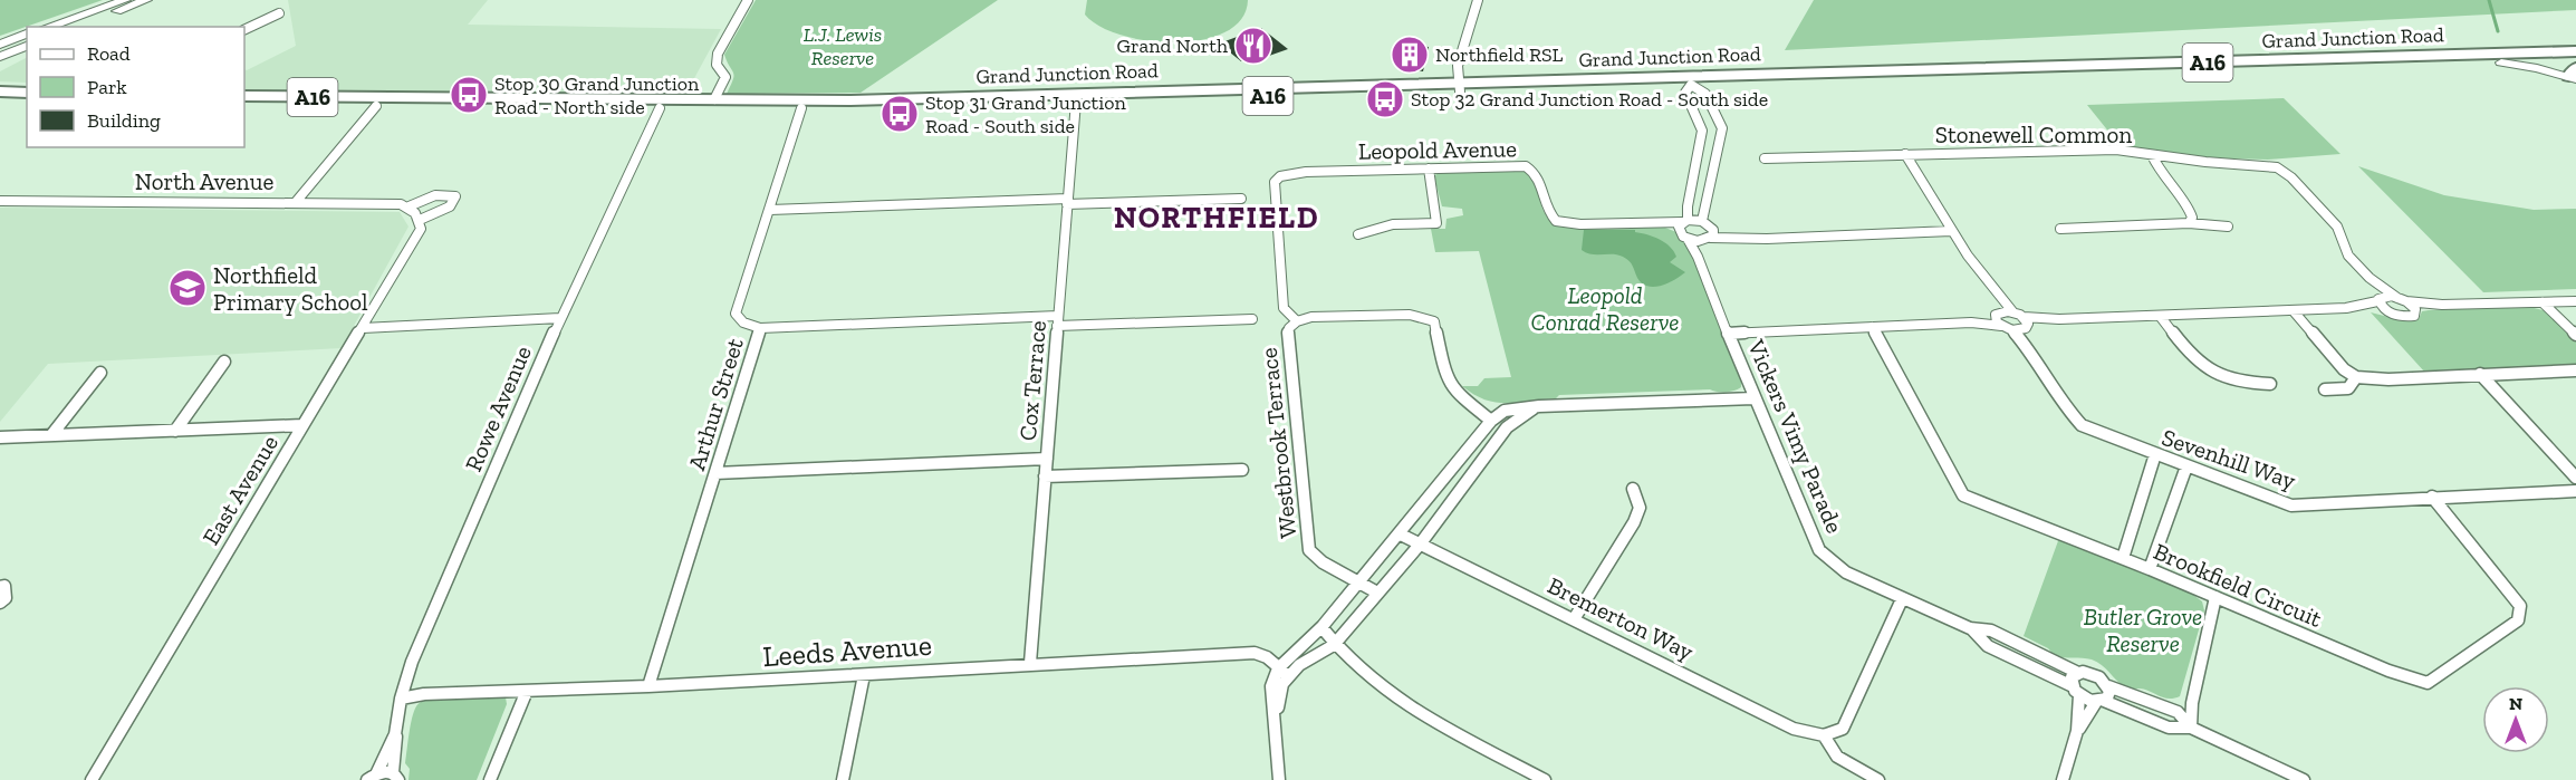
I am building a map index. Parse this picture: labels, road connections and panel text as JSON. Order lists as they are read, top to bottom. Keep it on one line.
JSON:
{"streets":{"highway":["Grand Junction Road","A16"],"street":["Stonewell Common","Leopold Avenue","North Avenue","Cox Terrace","Arthur Street","Rowe Avenue","Vickers Vimy Parade","Westbrook Terrace","Sevenhill Way","East Avenue","Brookfield Circuit","Bremerton Way","Leeds Avenue"]},"crossings":[["Grand Junction Road","Cox Terrace"],["Grand Junction Road","Arthur Street"],["Grand Junction Road","Rowe Avenue"],["Leopold Avenue","Vickers Vimy Parade"],["Leopold Avenue","Westbrook Terrace"],["North Avenue","East Avenue"],["Cox Terrace","Leeds Avenue"],["Arthur Street","Leeds Avenue"],["Rowe Avenue","Leeds Avenue"],["Sevenhill Way","Brookfield Circuit"]],"districts":["NORTHFIELD"],"parks":["L.J. Lewis Reserve","Leopold Conrad Reserve","Butler Grove Reserve"],"places":{"restaurant":["Grand North"],"building":["Northfield RSL"],"bus stop":["Stop 30 Grand Junction Road - North side","Stop 32 Grand Junction Road - South side","Stop 31 Grand Junction Road - South side"],"school or university":["Northfield Primary School"]},"legend":["Road","Park","Building"],"north":"top"}
